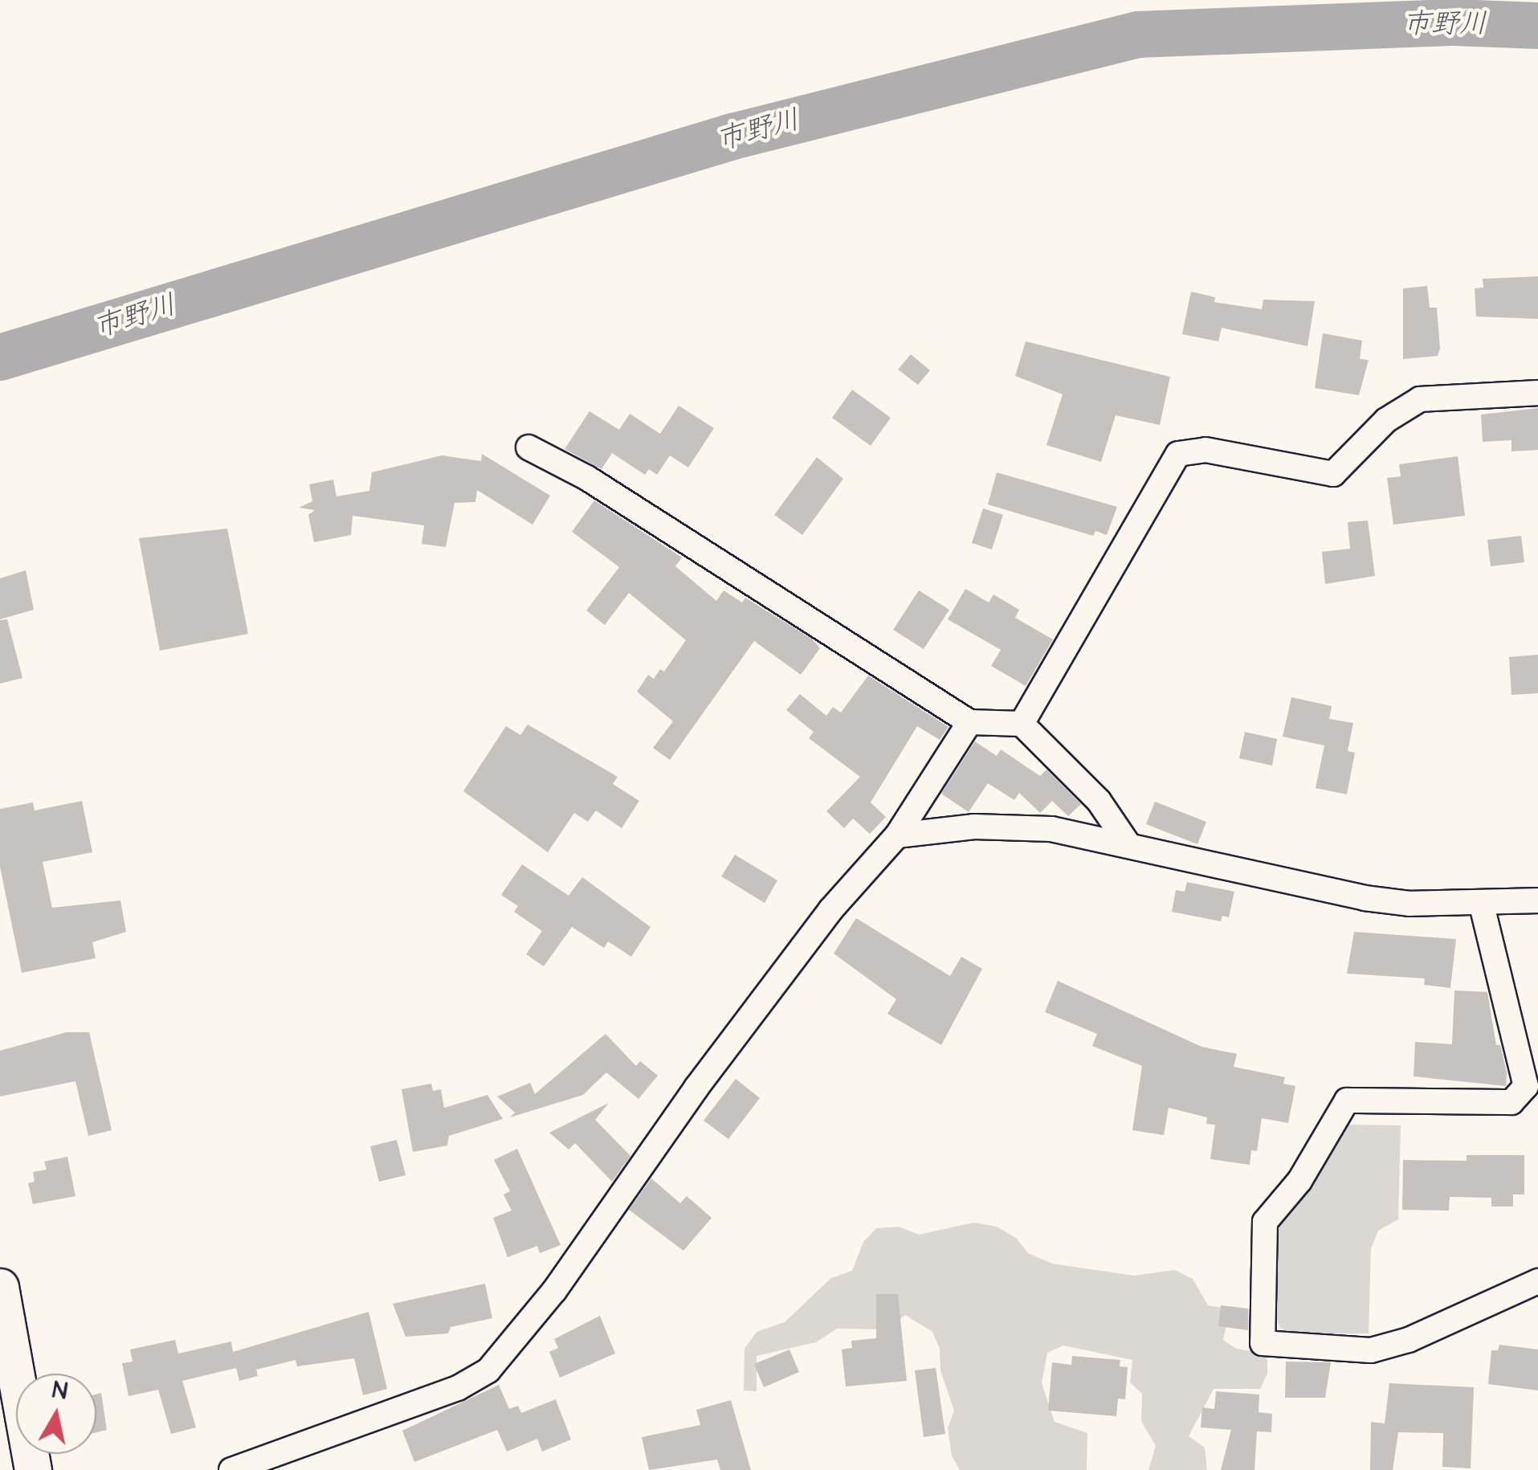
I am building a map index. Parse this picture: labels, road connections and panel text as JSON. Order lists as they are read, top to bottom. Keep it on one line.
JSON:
{"water":["市野川"],"north":"top"}
